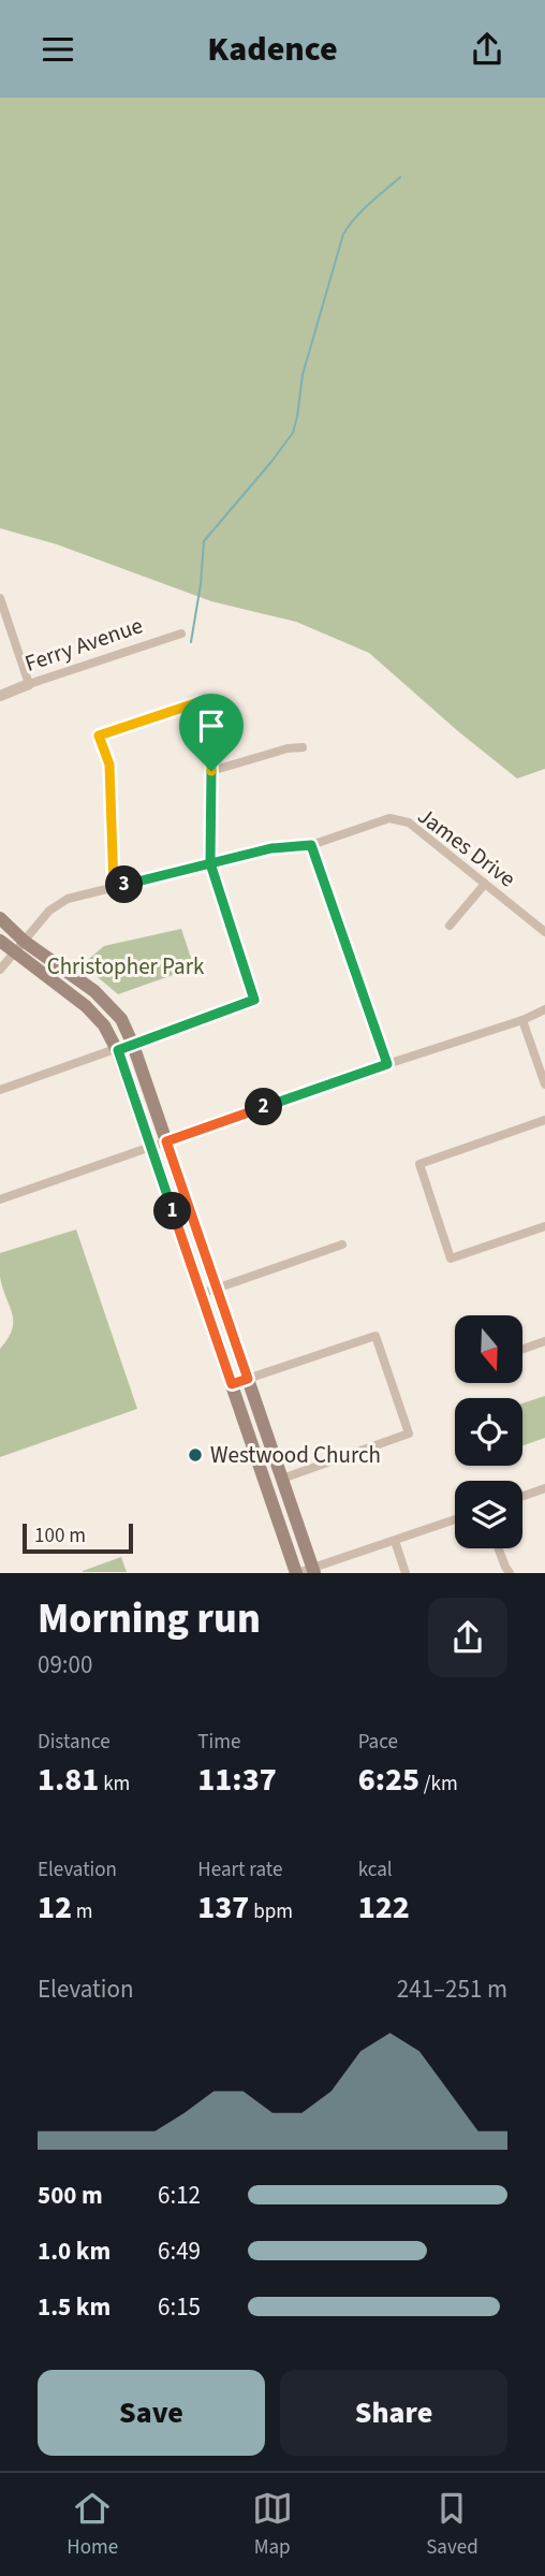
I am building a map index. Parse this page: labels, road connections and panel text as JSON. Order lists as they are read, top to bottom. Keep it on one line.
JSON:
{"streets":{"street":["Ferry Avenue","James Drive"]},"parks":["Christopher Park"],"places":["Westwood Church"],"scale_bar":"100 m","north":"bottom","page":{"header":"Kadence","pins":["3","2","1"],"scale":"100 m","heading":["Morning run","09:00"],"stats":[["Distance","1.81 km"],["Time","11:37"],["Pace","6:25 /km"],["Elevation","12 m"],["Heart rate","137 bpm"],["kcal","122"]],"chart":["Elevation","241–251 m"],"list":[{"name":"500 m","note":"6:12"},{"name":"1.0 km","note":"6:49"},{"name":"1.5 km","note":"6:15"}],"buttons":["Save","Share"],"tabs":["Home","Map","Saved"]}}
